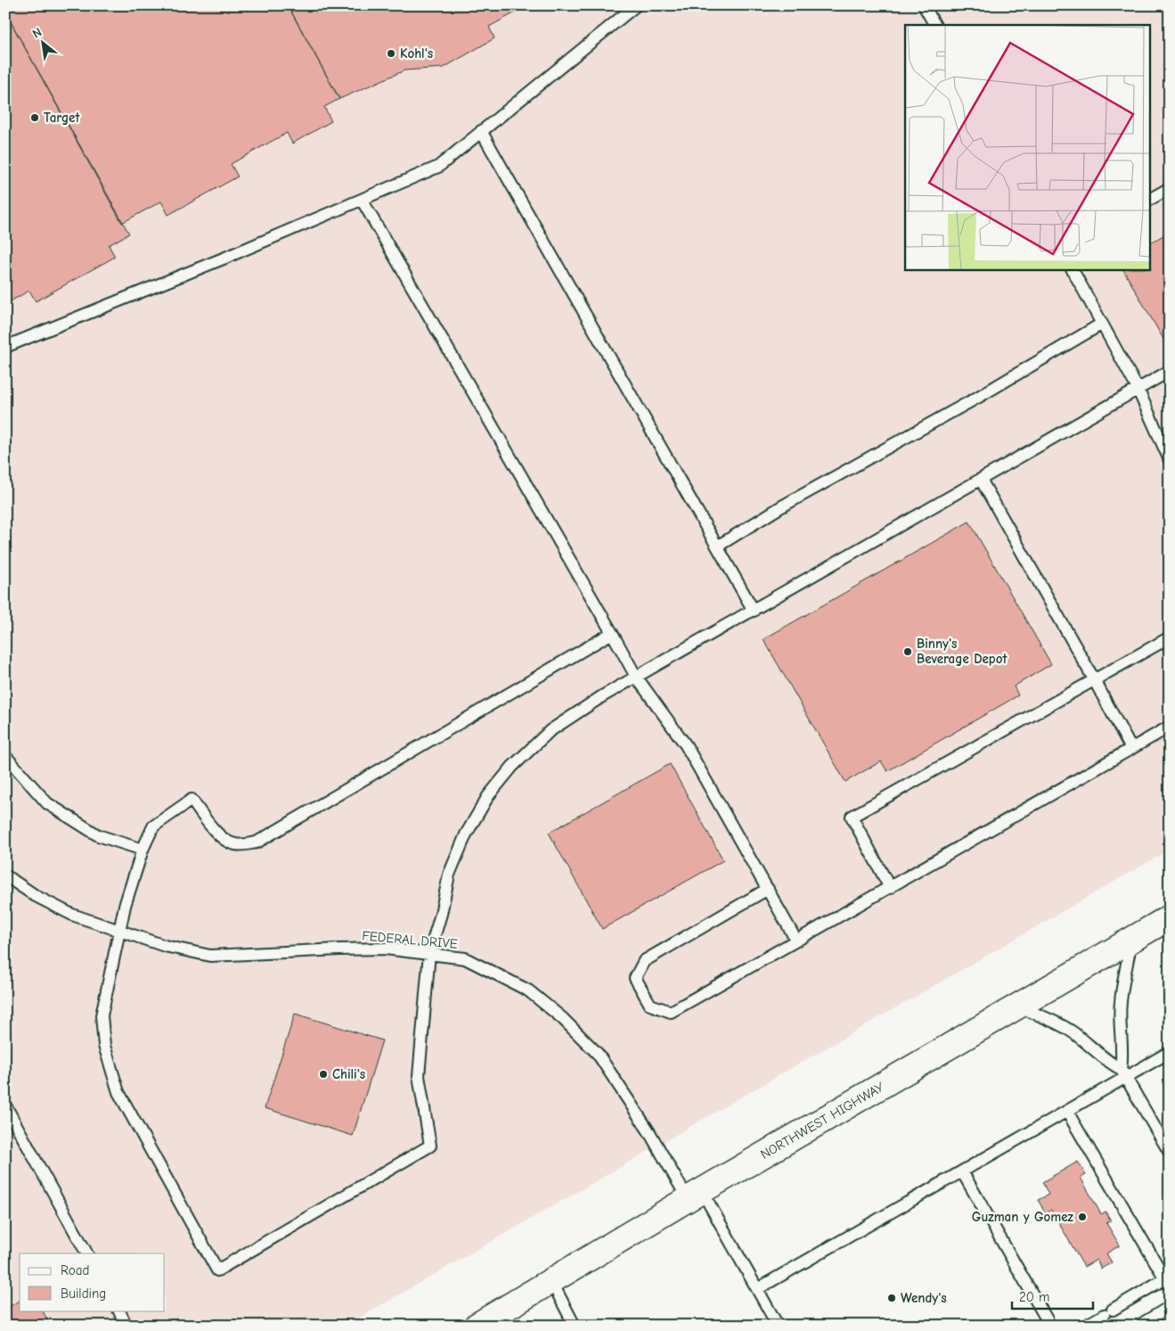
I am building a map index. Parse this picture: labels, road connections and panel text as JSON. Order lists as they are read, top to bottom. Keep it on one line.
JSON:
{"streets":{"main road":["NORTHWEST HIGHWAY"],"lane":["FEDERAL DRIVE"]},"crossings":[["FEDERAL DRIVE","NORTHWEST HIGHWAY"]],"places":["Kohl's","Target","Binny's Beverage Depot","Chili's","Guzman y Gomez","Wendy's"],"legend":["Road","Building"],"scale_bar":"20 m","north":"top left"}
